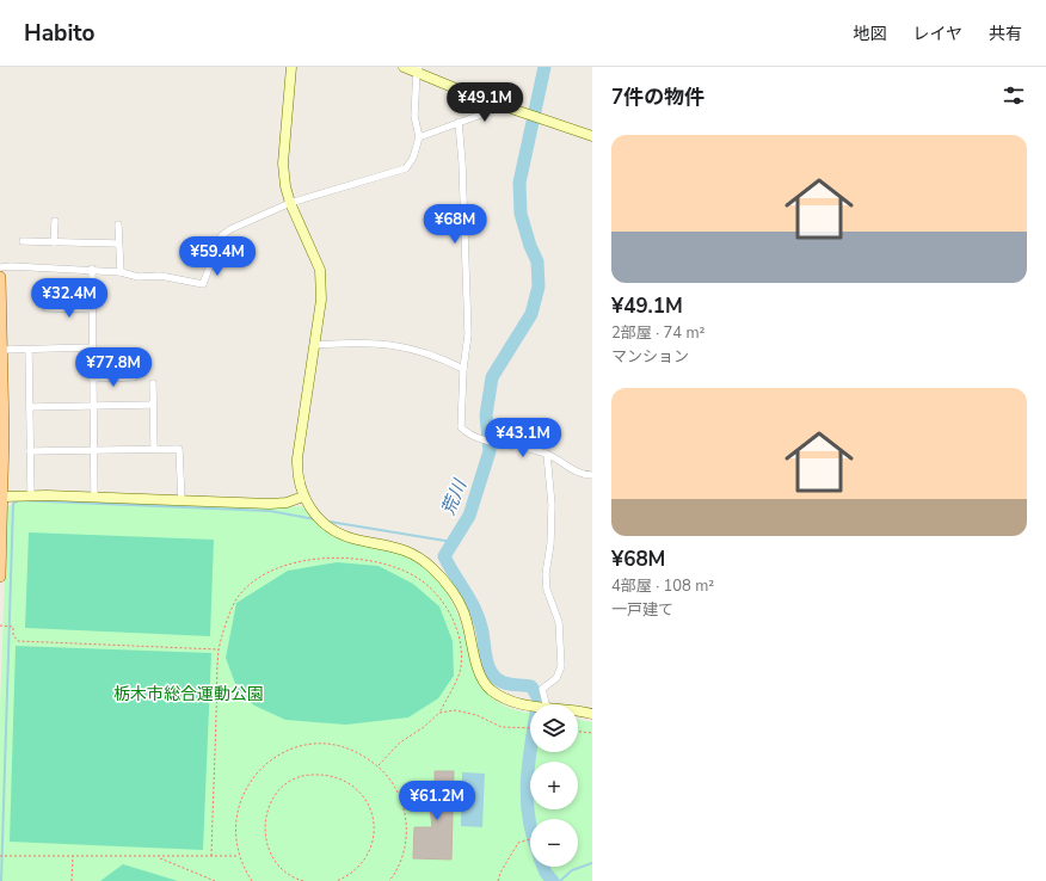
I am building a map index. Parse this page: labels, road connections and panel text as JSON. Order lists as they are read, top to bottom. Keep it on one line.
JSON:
{"water":["荒川"],"parks":["栃木市総合運動公園"],"page":{"header":"Habito","nav":["地図","レイヤ","共有"],"heading":"7件の物件","price":["¥49.1M","¥68M","¥59.4M","¥32.4M","¥77.8M","¥43.1M","¥61.2M"],"list":[{"name":"¥49.1M","note":"2部屋 · 74 m² · マンション"},{"name":"¥68M","note":"4部屋 · 108 m² · 一戸建て"}],"map_buttons":["+","−"]}}
